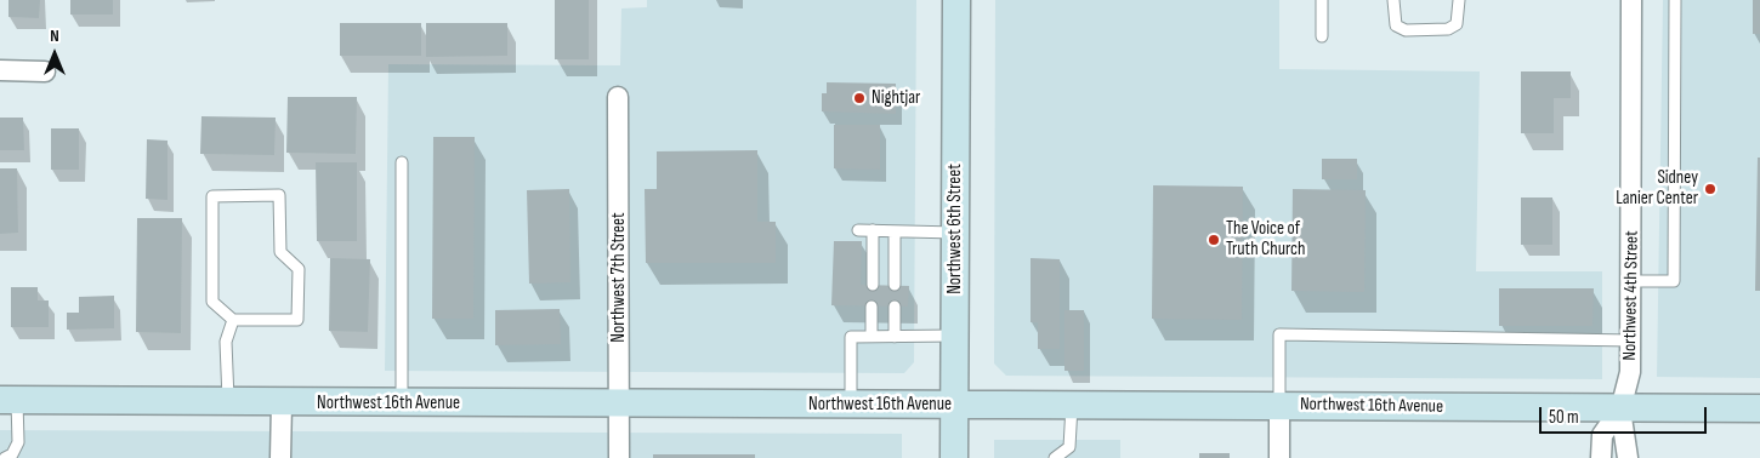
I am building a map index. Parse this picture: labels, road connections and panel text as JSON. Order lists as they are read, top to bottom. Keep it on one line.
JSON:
{"streets":{"street":["Northwest 6th Street","Northwest 7th Street","Northwest 4th Street","Northwest 16th Avenue"]},"crossings":[["Northwest 6th Street","Northwest 16th Avenue"],["Northwest 7th Street","Northwest 16th Avenue"],["Northwest 4th Street","Northwest 16th Avenue"]],"places":["Nightjar","Sidney Lanier Center","The Voice of Truth Church"],"scale_bar":"50 m","north":"top"}
